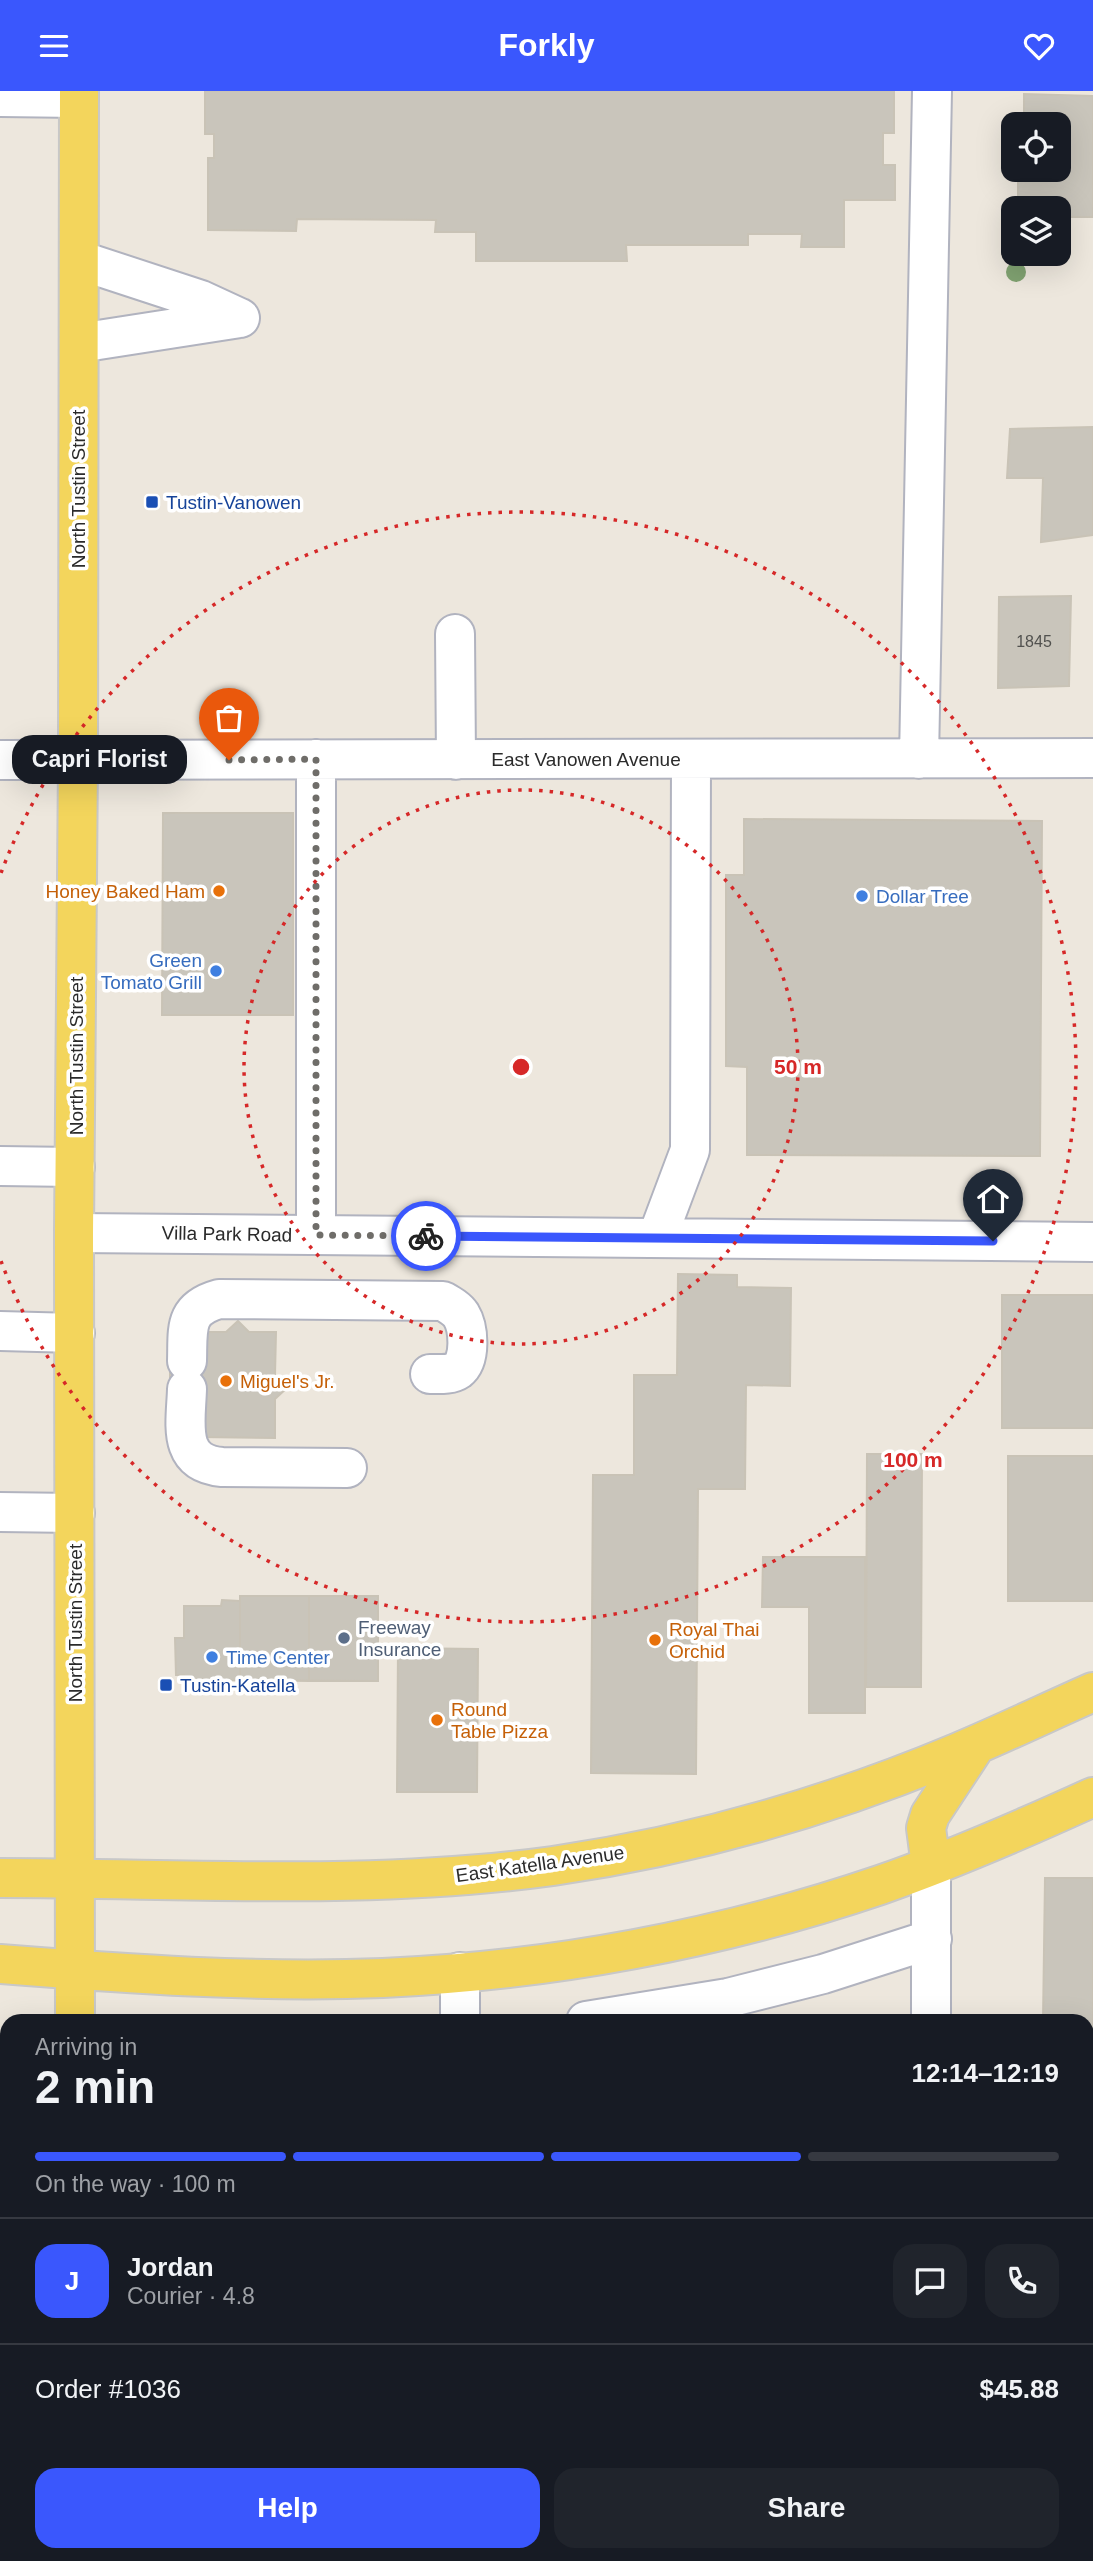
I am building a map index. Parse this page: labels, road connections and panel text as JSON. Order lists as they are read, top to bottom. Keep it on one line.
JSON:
{"streets":{"main road":["North Tustin Street","East Katella Avenue"],"street":["East Vanowen Avenue","Villa Park Road"]},"crossings":[["North Tustin Street","East Vanowen Avenue"],["North Tustin Street","Villa Park Road"],["North Tustin Street","East Katella Avenue"]],"places":{"transit":["Tustin-Vanowen","Tustin-Katella"],"other":["Capri Florist","Honey Baked Ham","Dollar Tree","Green Tomato Grill","Miguel's Jr.","Freeway Insurance","Royal Thai Orchid","Time Center","Round Table Pizza"]},"house_numbers":["1845"],"page":{"header":"Forkly","bubble":"Capri Florist","heading":["2 min","Arriving in","12:14–12:19"],"panel":["Jordan","Courier · 4.8","Order #1036","$45.88"],"bar":"On the way · 100 m","round":"J","buttons":["Help","Share"]},"rings":["50 m","100 m"]}
